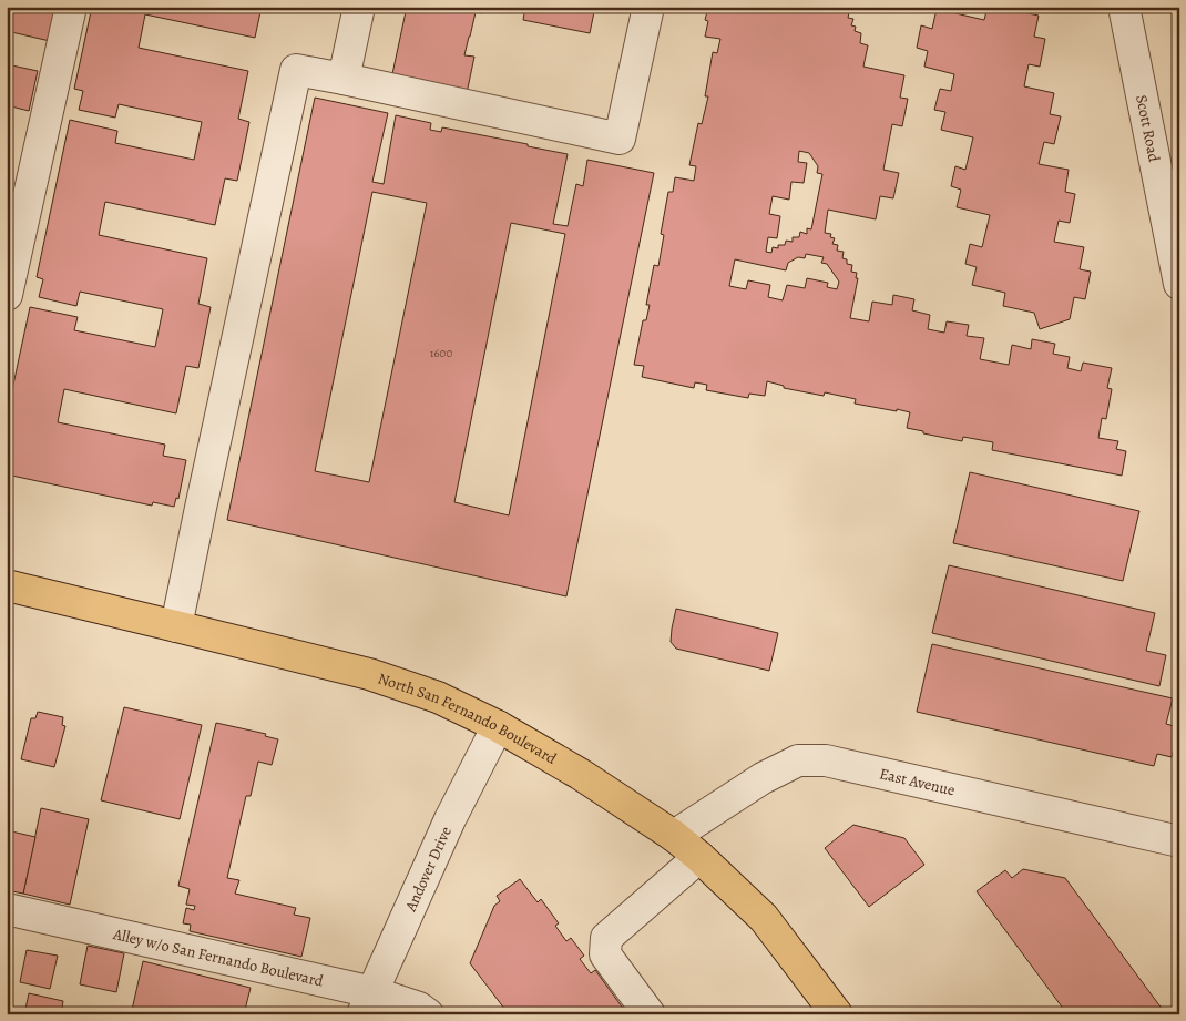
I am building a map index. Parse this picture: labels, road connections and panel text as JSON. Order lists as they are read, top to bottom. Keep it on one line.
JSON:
{"streets":{"main road":["North San Fernando Boulevard"],"street":["Scott Road","East Avenue","Andover Drive","Alley w/o San Fernando Boulevard"]},"crossings":[["North San Fernando Boulevard","East Avenue"],["North San Fernando Boulevard","Andover Drive"],["Andover Drive","Alley w/o San Fernando Boulevard"]],"house_numbers":["1600"]}
